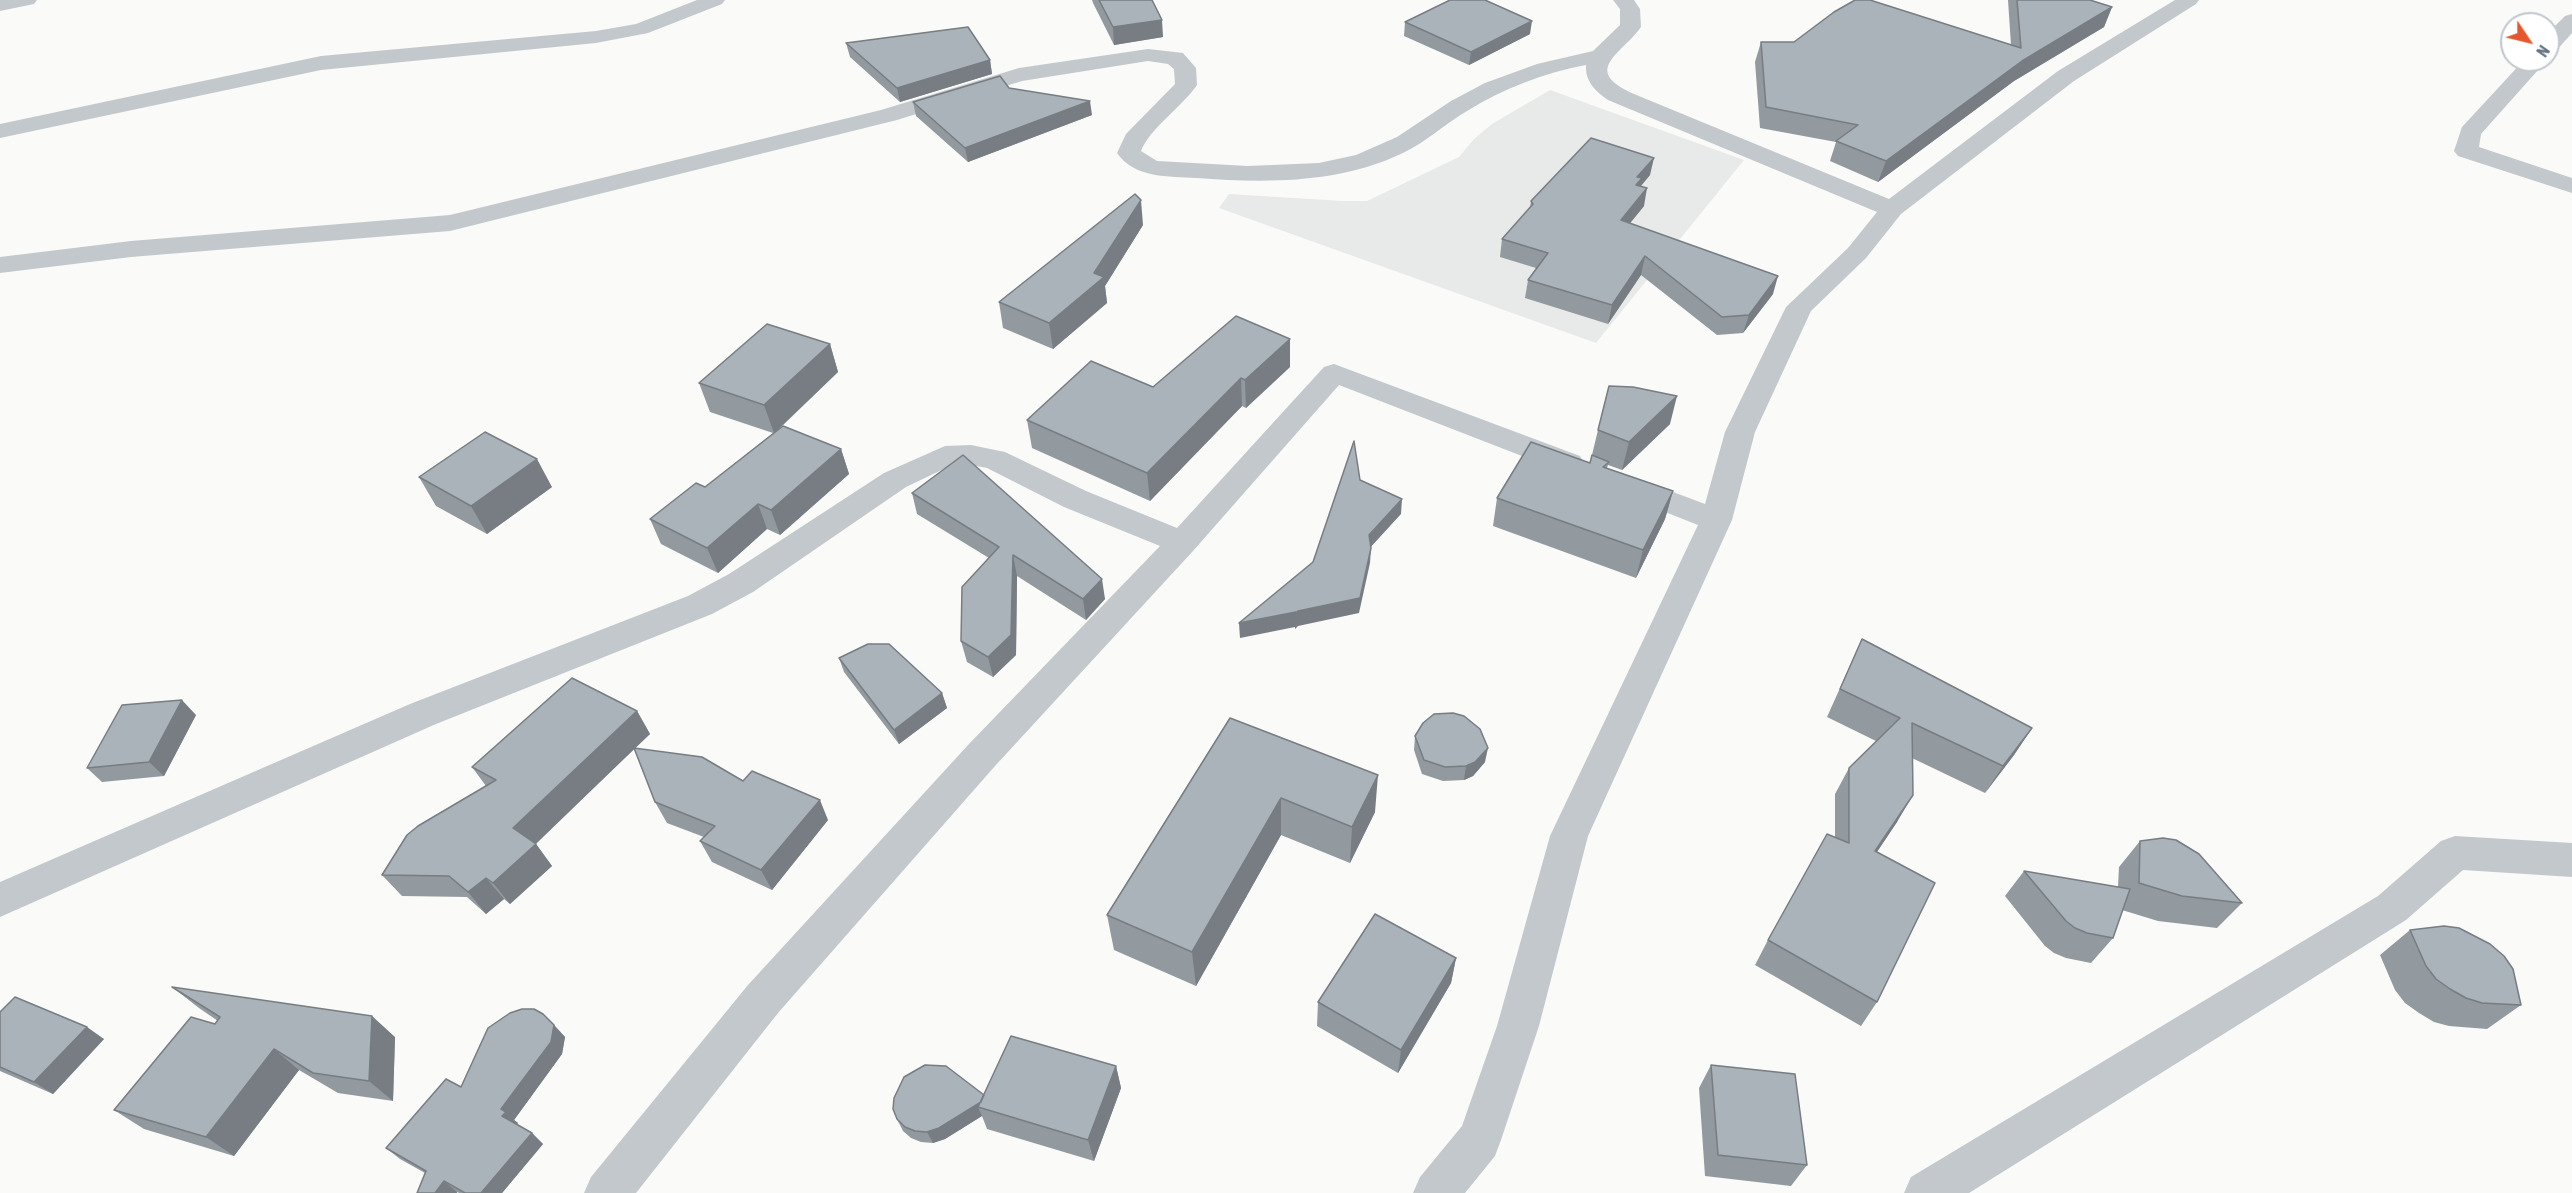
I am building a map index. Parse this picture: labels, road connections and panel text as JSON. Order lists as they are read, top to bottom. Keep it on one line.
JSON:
{"north":"bottom right"}
